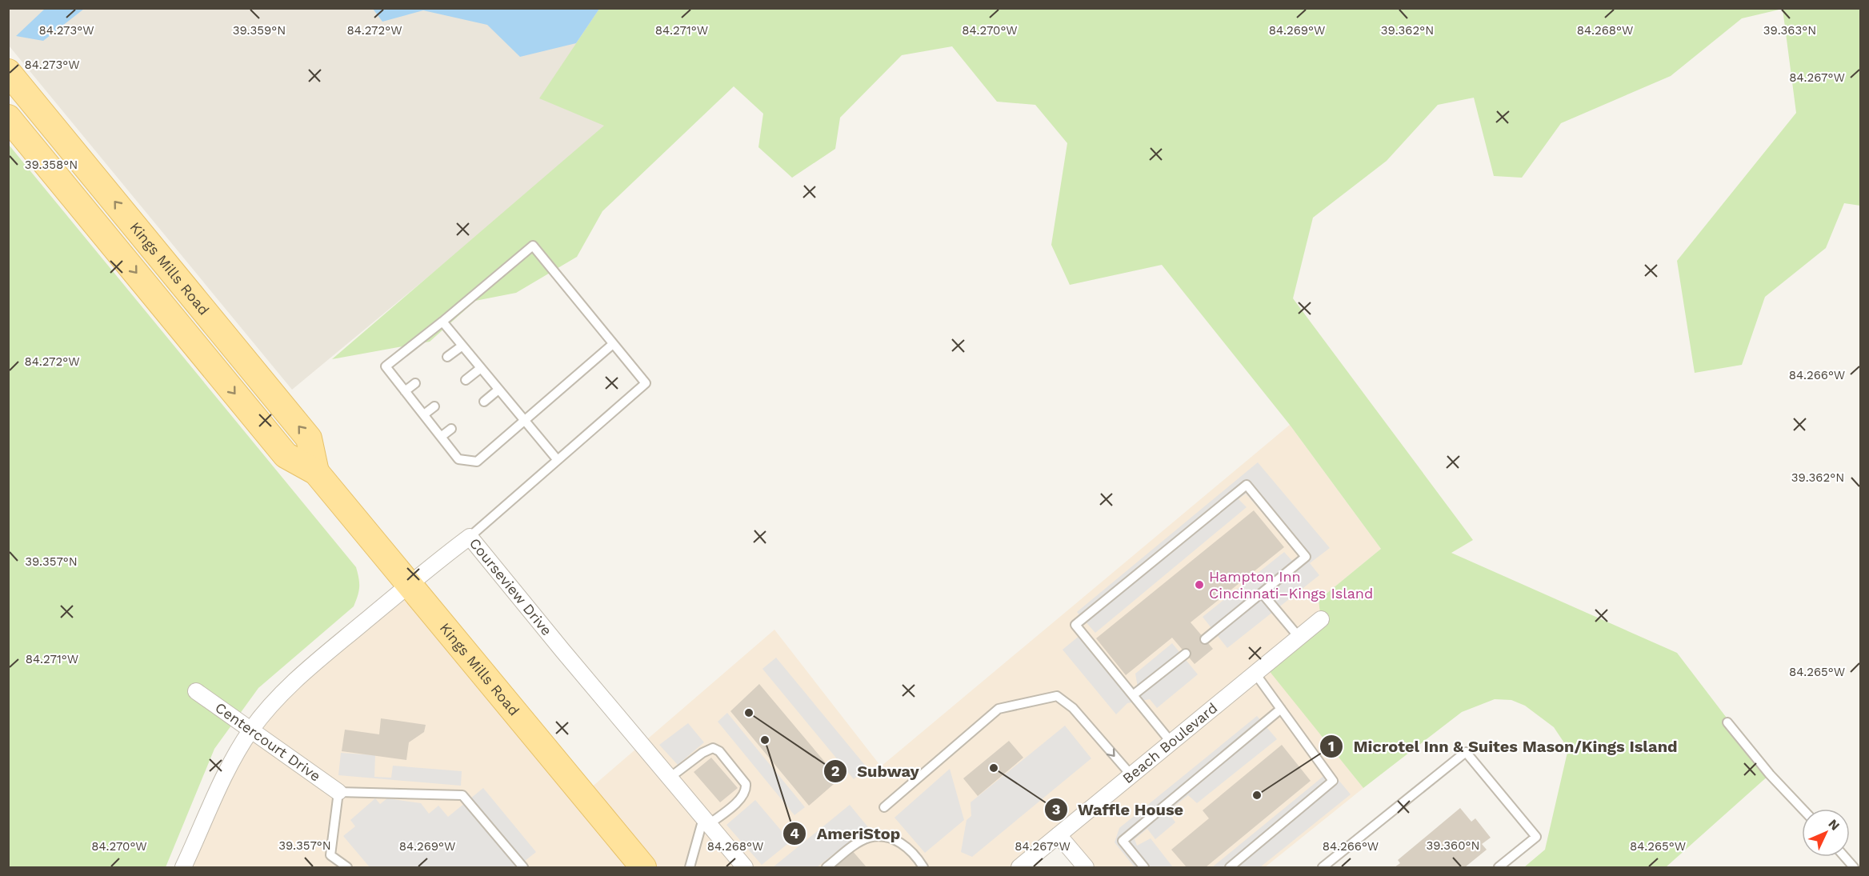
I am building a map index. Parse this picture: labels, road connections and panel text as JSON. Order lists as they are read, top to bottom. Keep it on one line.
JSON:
{"streets":{"main road":["Kings Mills Road"],"street":["Courseview Drive","Centercourt Drive","Beach Boulevard"]},"crossings":[["Kings Mills Road","Courseview Drive"],["Courseview Drive","Centercourt Drive"]],"places":["Hampton Inn Cincinnati–Kings Island","Subway","AmeriStop","Waffle House","Microtel Inn & Suites Mason/Kings Island"],"north":"top right","coordinates":["84.273°W","84.272°W","84.271°W","84.270°W","84.269°W","84.268°W","39.359°N","39.362°N","39.363°N","84.267°W","39.358°N","84.266°W","39.357°N","84.265°W","39.360°N"]}
